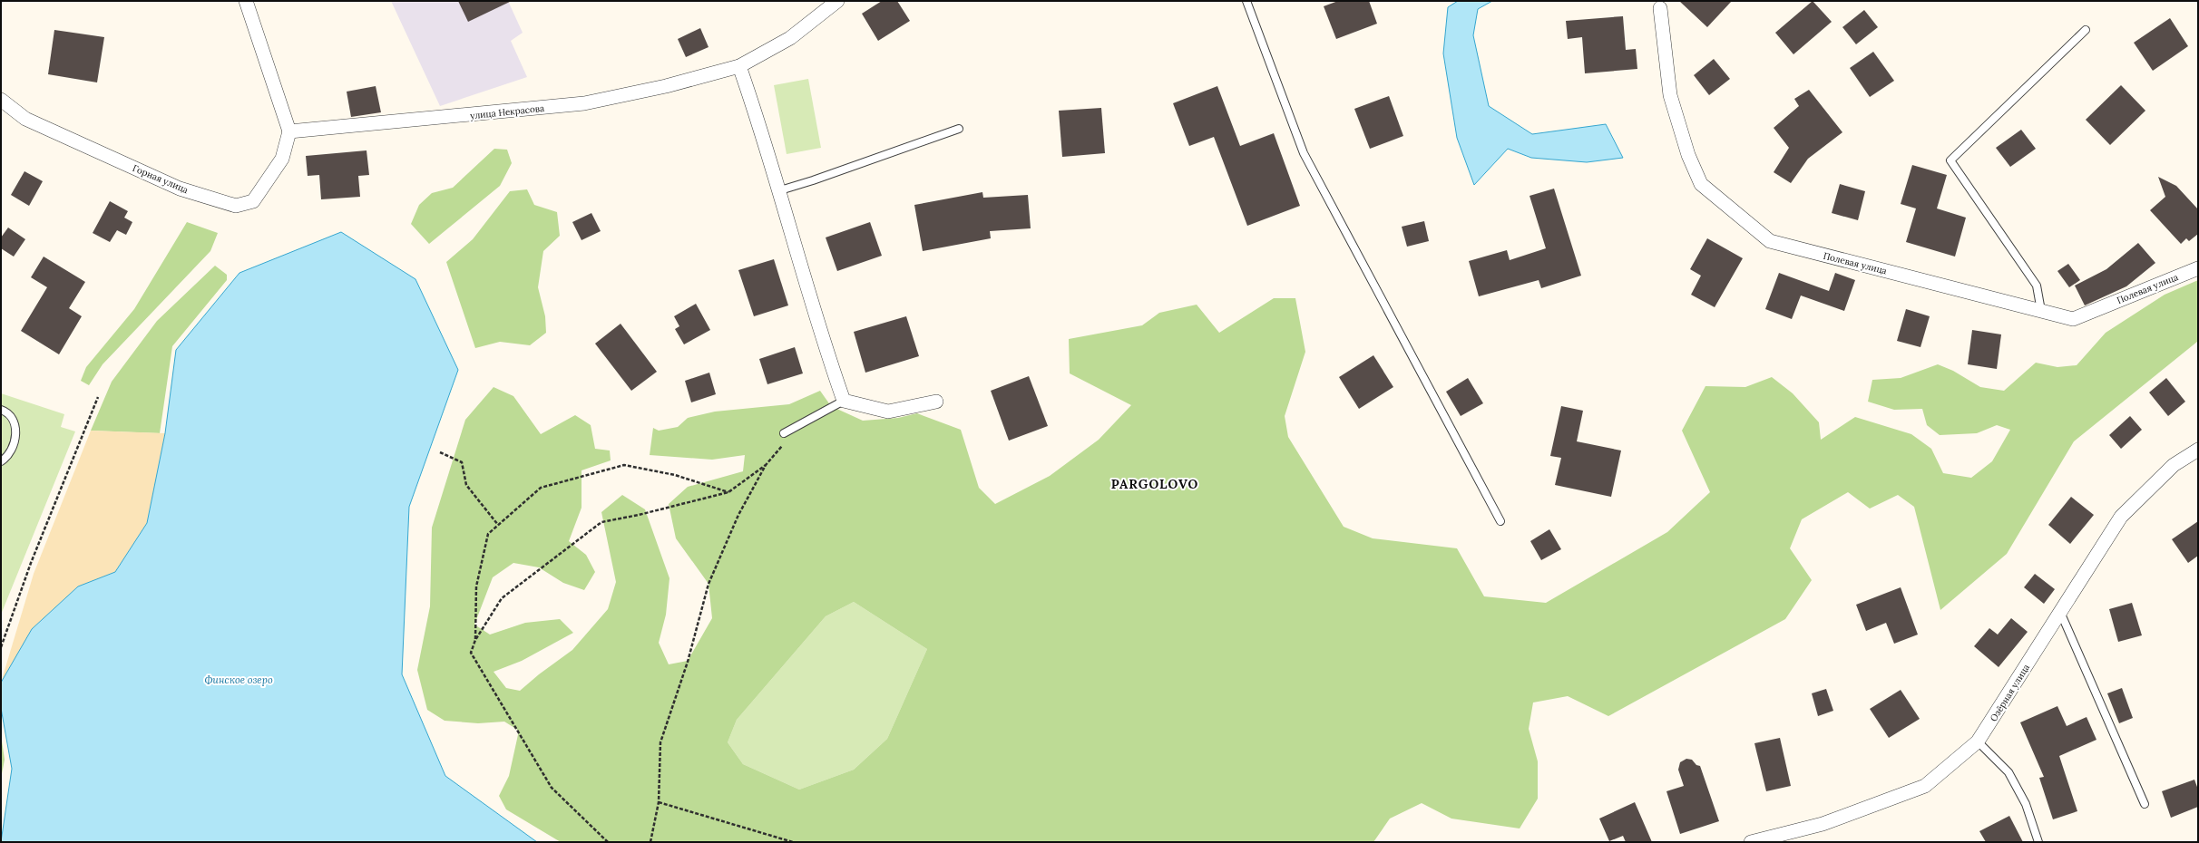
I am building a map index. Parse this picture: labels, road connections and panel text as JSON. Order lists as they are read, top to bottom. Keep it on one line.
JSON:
{"streets":{"street":["улица Некрасова","Горная улица","Полевая улица","Озёрная улица"]},"crossings":[["улица Некрасова","Горная улица"]],"districts":["PARGOLOVO"],"water":["Финское озеро"]}
